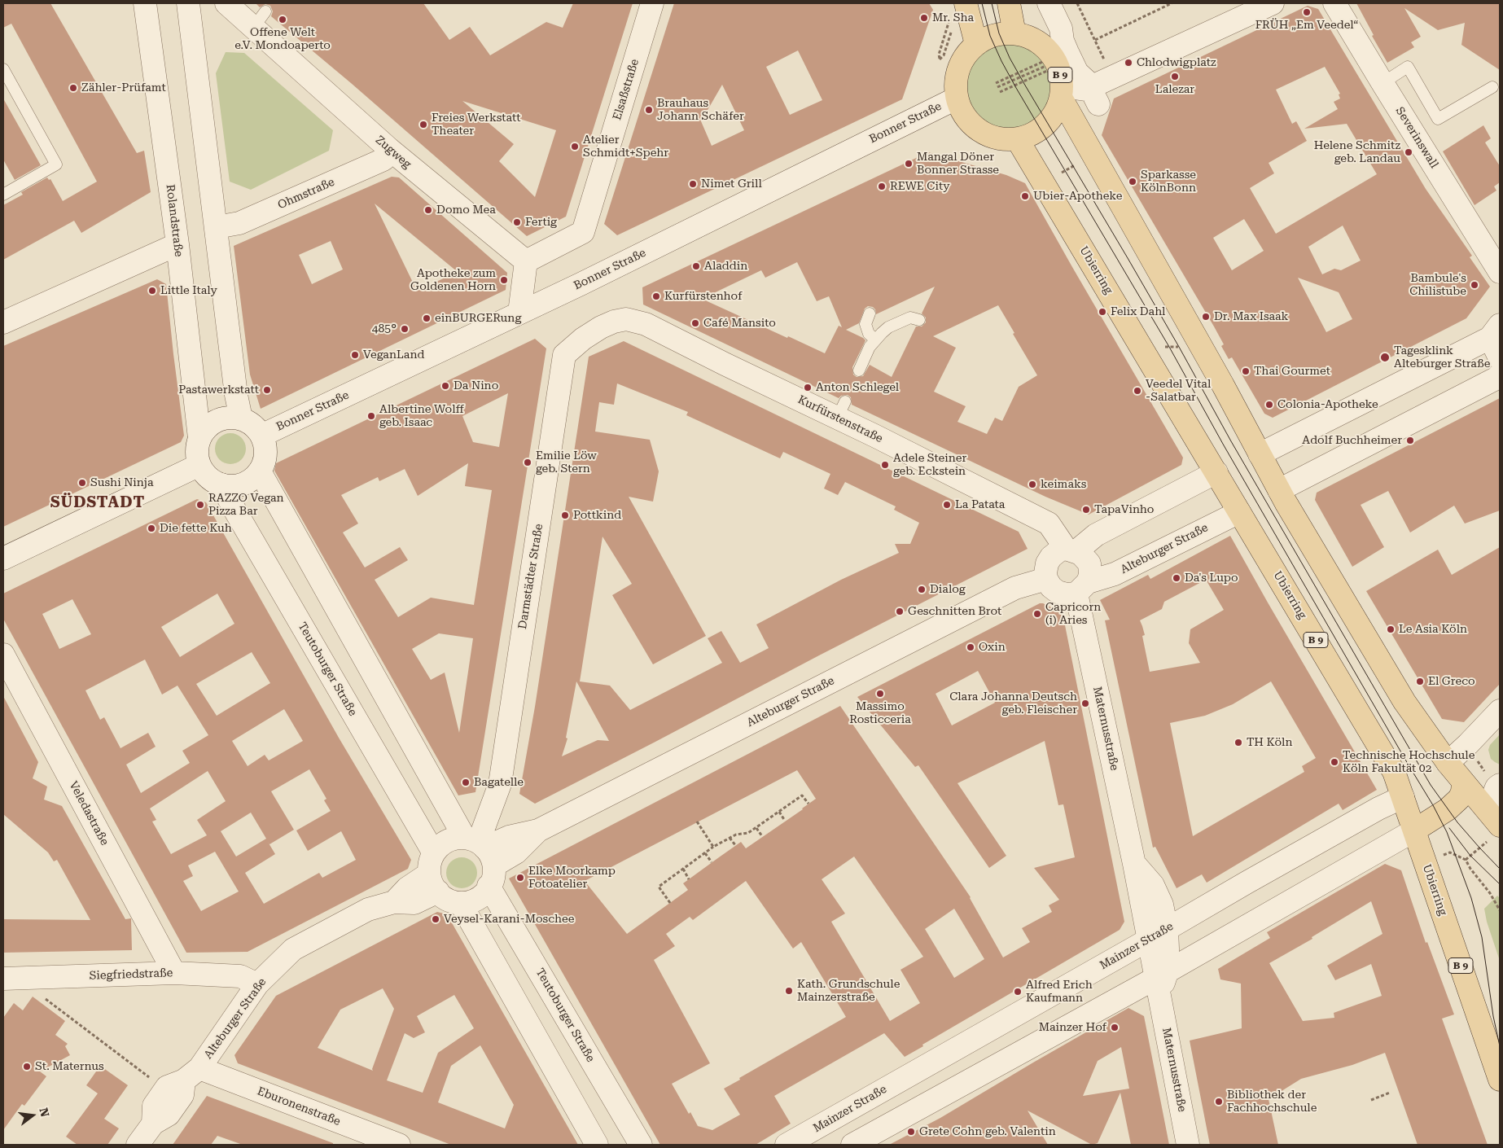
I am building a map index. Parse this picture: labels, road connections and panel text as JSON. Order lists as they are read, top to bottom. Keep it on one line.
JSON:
{"streets":{"main road":["B 9","Ubierring"],"street":["Elsaßstraße","Bonner Straße","Severinswall","Zugweg","Ohmstraße","Rolandstraße","Kurfürstenstraße","Alteburger Straße","Darmstädter Straße","Teutoburger Straße","Maternusstraße","Veledastraße","Mainzer Straße","Siegfriedstraße","Eburonenstraße"]},"crossings":[["B 9","Bonner Straße"],["B 9","Ubierring"],["Elsaßstraße","Zugweg"],["Bonner Straße","Rolandstraße"],["Bonner Straße","Ubierring"],["Bonner Straße","Teutoburger Straße"],["Zugweg","Ohmstraße"],["Rolandstraße","Teutoburger Straße"],["Ubierring","Alteburger Straße"],["Ubierring","Mainzer Straße"],["Kurfürstenstraße","Alteburger Straße"],["Kurfürstenstraße","Darmstädter Straße"],["Kurfürstenstraße","Maternusstraße"],["Alteburger Straße","Darmstädter Straße"],["Alteburger Straße","Teutoburger Straße"],["Alteburger Straße","Maternusstraße"],["Alteburger Straße","Siegfriedstraße"],["Alteburger Straße","Eburonenstraße"],["Darmstädter Straße","Teutoburger Straße"],["Maternusstraße","Mainzer Straße"],["Veledastraße","Siegfriedstraße"]],"districts":["SÜDSTADT"],"places":["FRÜH „Em Veedel“","Mr. Sha","Offene Welt e.V. Mondoaperto","Chlodwigplatz","Lalezar","Zähler-Prüfamt","Brauhaus Johann Schäfer","Freies Werkstatt Theater","Atelier Schmidt+Spehr","Helene Schmitz geb. Landau","Mangal Döner Bonner Strasse","Sparkasse KölnBonn","Nimet Grill","REWE City","Ubier-Apotheke","Domo Mea","Fertig","Aladdin","Apotheke zum Goldenen Horn","Bambule's Chilistube","Little Italy","Kurfürstenhof","Felix Dahl","Dr. Max Isaak","einBURGERung","Café Mansito","485°","VeganLand","Tagesklink Alteburger Straße","Thai Gourmet","Da Nino","Anton Schlegel","Pastawerkstatt","Veedel Vital -Salatbar","Colonia-Apotheke","Albertine Wolff geb. Isaac","Adolf Buchheimer","Emilie Löw geb. Stern","Adele Steiner geb. Eckstein","Sushi Ninja","keimaks","RAZZO Vegan Pizza Bar","La Patata","TapaVinho","Pottkind","Die fette Kuh","Da's Lupo","Dialog","Geschnitten Brot","Capricorn (i) Aries","Le Asia Köln","Oxin","El Greco","Massimo Rosticceria","Clara Johanna Deutsch geb. Fleischer","TH Köln","Technische Hochschule Köln Fakultät 02","Bagatelle","Elke Moorkamp Fotoatelier","Veysel-Karani-Moschee","Kath. Grundschule Mainzerstraße","Alfred Erich Kaufmann","Mainzer Hof","St. Maternus","Bibliothek der Fachhochschule","Grete Cohn geb. Valentin"],"north":"right"}
